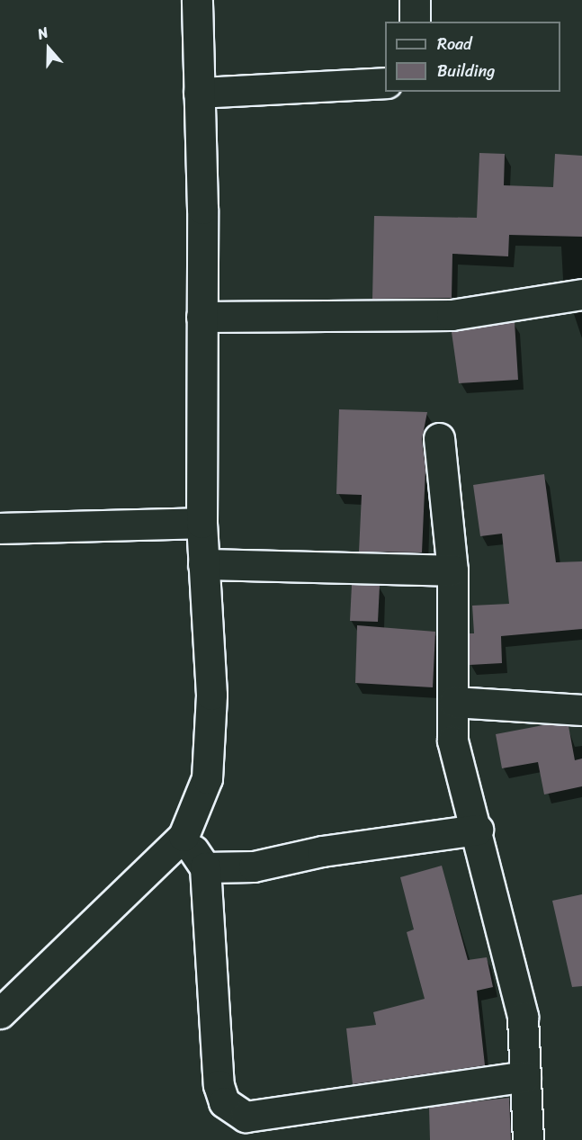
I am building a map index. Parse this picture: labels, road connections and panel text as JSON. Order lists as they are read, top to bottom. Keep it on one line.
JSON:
{"legend":["Road","Building"],"north":"top"}
